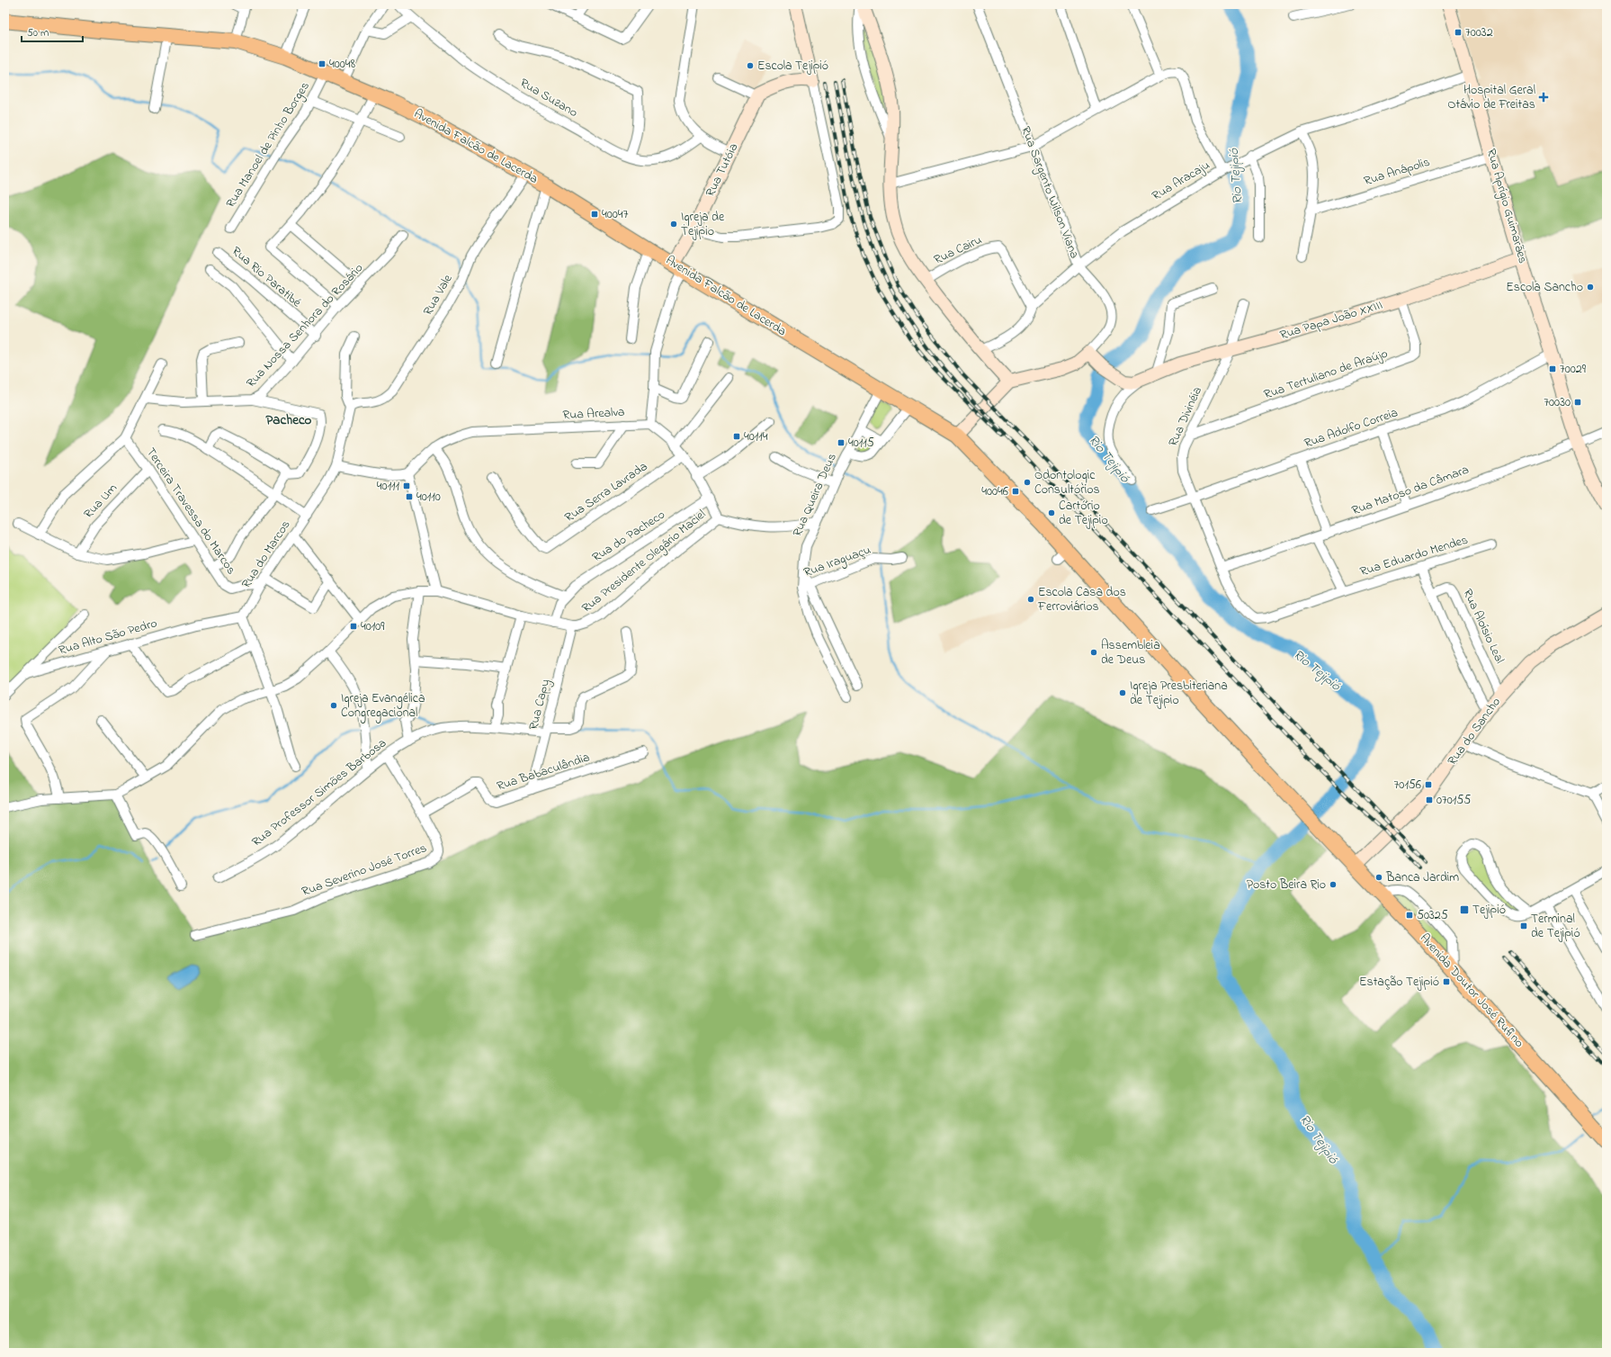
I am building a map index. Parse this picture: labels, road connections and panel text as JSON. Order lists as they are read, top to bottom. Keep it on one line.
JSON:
{"streets":{"main road":["Avenida Falcão de Lacerda","Avenida Doutor José Rufino"],"street":["Rua Suzano","Rua Manoel de Pinho Borges","Rua Tutóia","Rua Anápolis","Rua Aracaju","Rua Sargento Wilson Viana","Rua Aprígio Guimarães","Rua Cairu","Rua Rio Paratibé","Rua Vale","Rua Papa João XXIII","Rua Nossa Senhora do Rosário","Rua Tertuliano de Araújo","Rua Arealva","Rua Divinéia","Rua Adolfo Correia","Rua Matoso da Câmara","Rua Serra Lavrada","Rua Queira Deus","Rua Um","Terceira Travessa do Marcos","Rua do Pacheco","Rua do Marcos","Rua Eduardo Mendes","Rua Presidente Olegário Maciel","Rua Iraguaçu","Rua Aloísio Leal","Rua Alto São Pedro","Rua Capy","Rua do Sancho","Rua Babaculândia","Rua Professor Simões Barbosa","Rua Severino José Torres"]},"crossings":[["Rua Manoel de Pinho Borges","Avenida Falcão de Lacerda"],["Avenida Falcão de Lacerda","Rua Tutóia"],["Avenida Falcão de Lacerda","Rua Vale"],["Avenida Falcão de Lacerda","Rua Queira Deus"],["Avenida Falcão de Lacerda","Avenida Doutor José Rufino"],["Rua Anápolis","Rua Aprígio Guimarães"],["Rua Aracaju","Rua Sargento Wilson Viana"],["Rua Aracaju","Rua Aprígio Guimarães"],["Rua Aracaju","Rua Cairu"],["Rua Sargento Wilson Viana","Rua Papa João XXIII"],["Rua Aprígio Guimarães","Rua Papa João XXIII"],["Rua Aprígio Guimarães","Rua Adolfo Correia"],["Rua Aprígio Guimarães","Rua Matoso da Câmara"],["Rua Rio Paratibé","Rua Nossa Senhora do Rosário"],["Rua Papa João XXIII","Rua Tertuliano de Araújo"],["Rua Papa João XXIII","Rua Divinéia"],["Rua Tertuliano de Araújo","Rua Divinéia"],["Rua Divinéia","Rua Adolfo Correia"],["Rua Divinéia","Rua Matoso da Câmara"],["Rua Divinéia","Rua Eduardo Mendes"],["Rua Matoso da Câmara","Rua Eduardo Mendes"],["Rua Queira Deus","Rua Iraguaçu"],["Rua Um","Terceira Travessa do Marcos"],["Terceira Travessa do Marcos","Rua do Marcos"],["Rua do Pacheco","Rua Presidente Olegário Maciel"],["Rua do Marcos","Rua Alto São Pedro"],["Rua Presidente Olegário Maciel","Rua Capy"],["Rua Aloísio Leal","Rua do Sancho"],["Rua Capy","Rua Babaculândia"],["Rua Capy","Rua Professor Simões Barbosa"],["Rua do Sancho","Avenida Doutor José Rufino"],["Rua Babaculândia","Rua Severino José Torres"],["Rua Professor Simões Barbosa","Rua Severino José Torres"]],"districts":["Pacheco"],"water":["Rio Tejipió"],"places":{"transit":["70032","40048","40047","70029","70030","40114","40115","40111","40046","40110","40109","70156","070155","Tejipió","50325","Terminal de Tejipió","Estação Tejipió"],"other":["Escola Tejipió","Igreja de Tejipio","Escola Sancho","Odontologic Consultórios","Cartório de Tejipio","Escola Casa dos Ferroviários","Assembleia de Deus","Igreja Presbiteriana de Tejipio","Igreja Evangélica Congregacional","Banca Jardim","Posto Beira Rio"],"health":["Hospital Geral Otávio de Freitas"]},"scale_bar":"50 m"}
